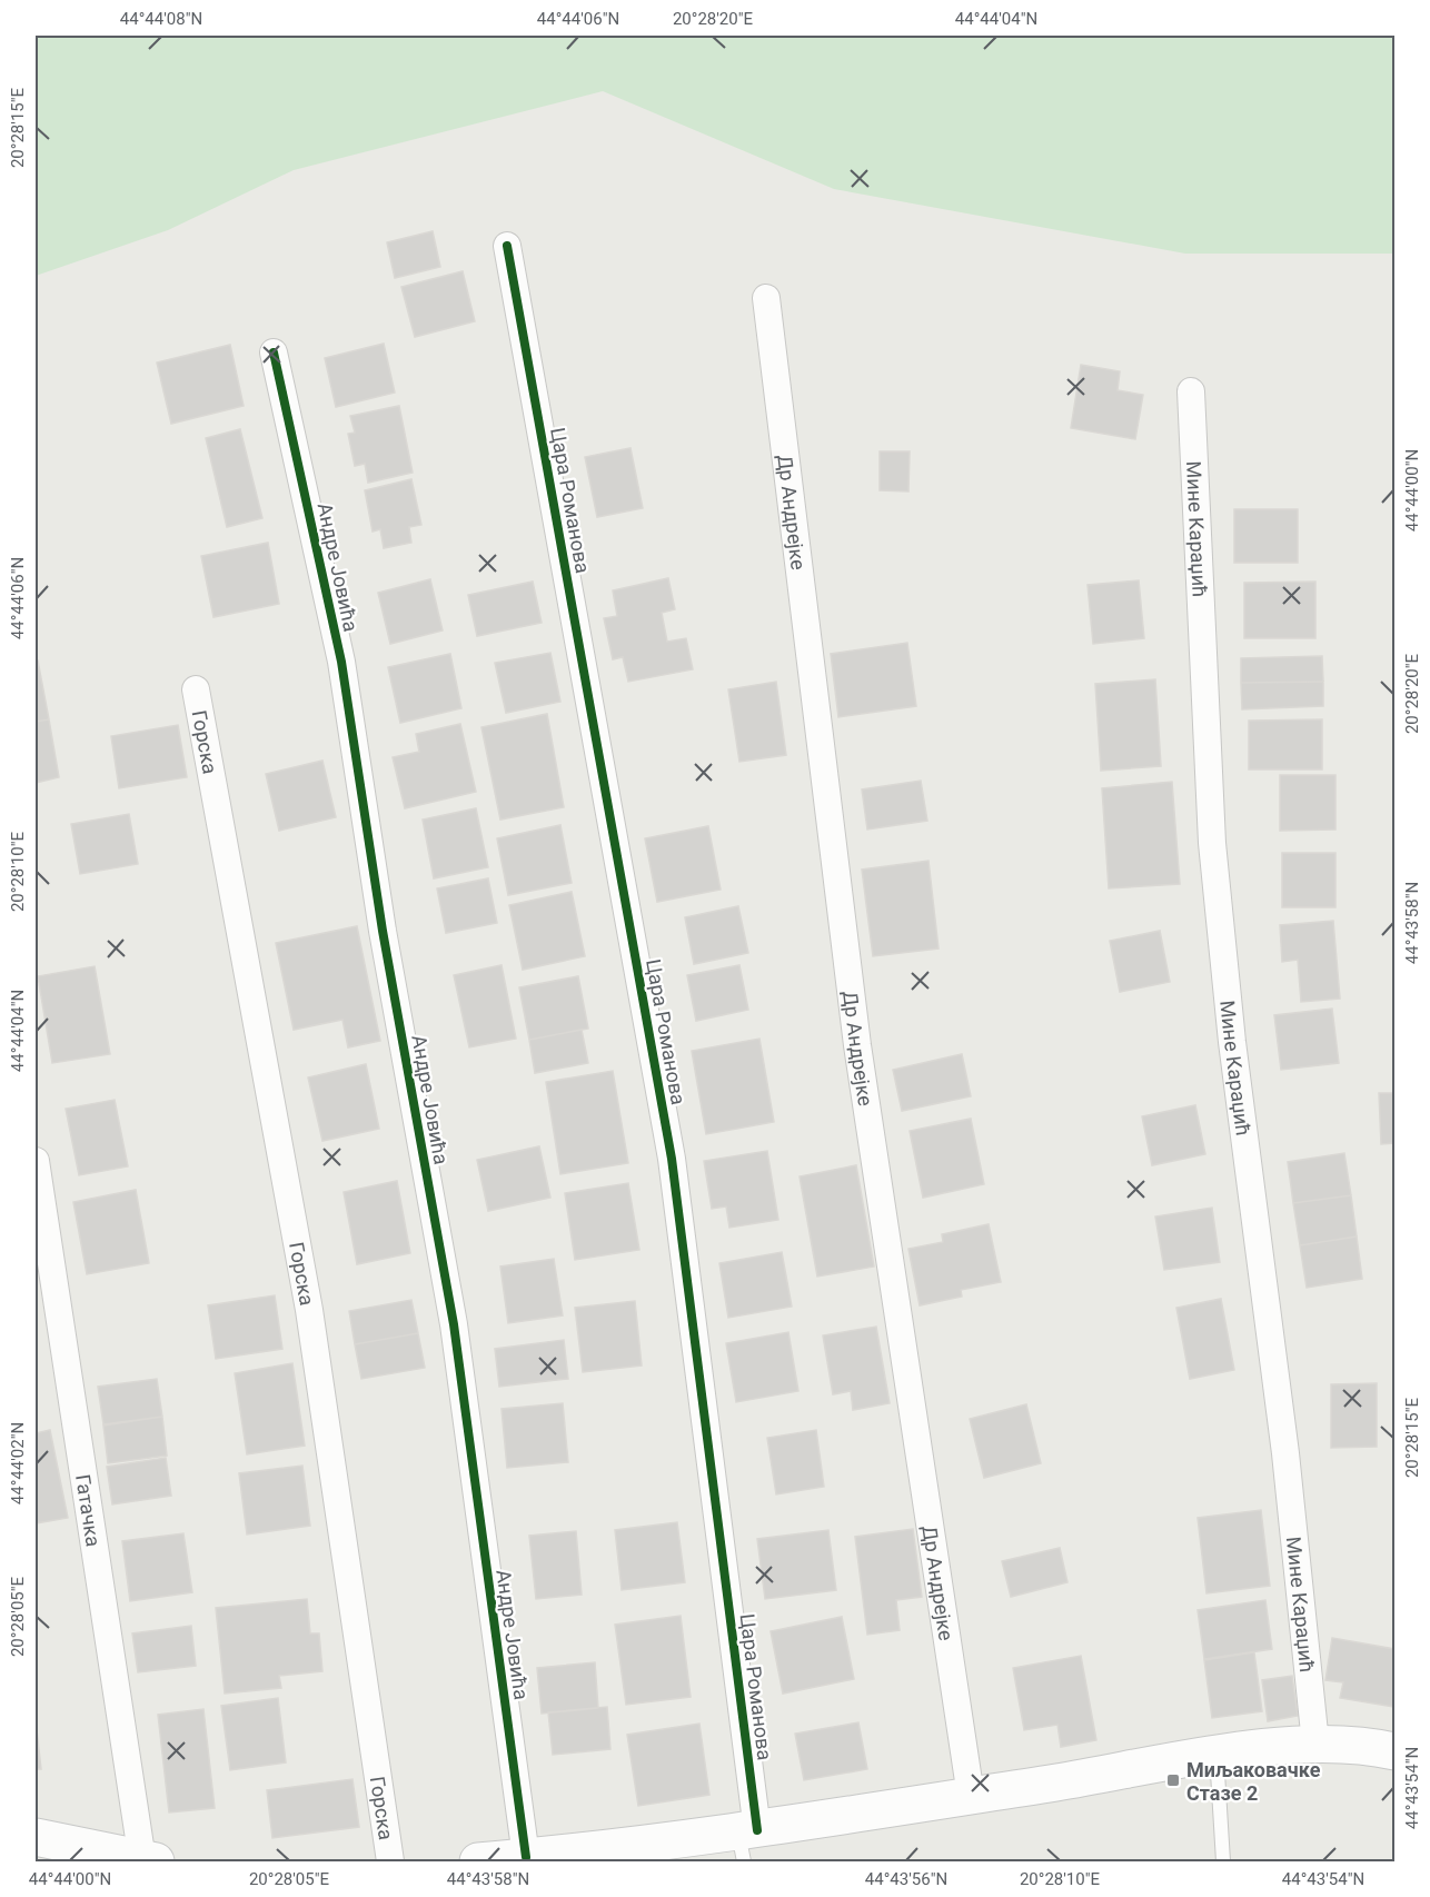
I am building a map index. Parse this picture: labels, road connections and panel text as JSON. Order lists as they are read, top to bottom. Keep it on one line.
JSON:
{"streets":{"street":["Цара Романова","Др Андрејке","Мине Караџић","Андре Јовића","Горска","Гатачка"]},"places":{"transit":["Миљаковачке Стазе 2"]},"coordinates":["44°44'08\"N","44°44'06\"N","20°28'20\"E","44°44'04\"N","20°28'15\"E","44°44'00\"N","20°28'10\"E","44°43'58\"N","44°44'02\"N","20°28'05\"E","44°43'54\"N","44°43'56\"N"]}
